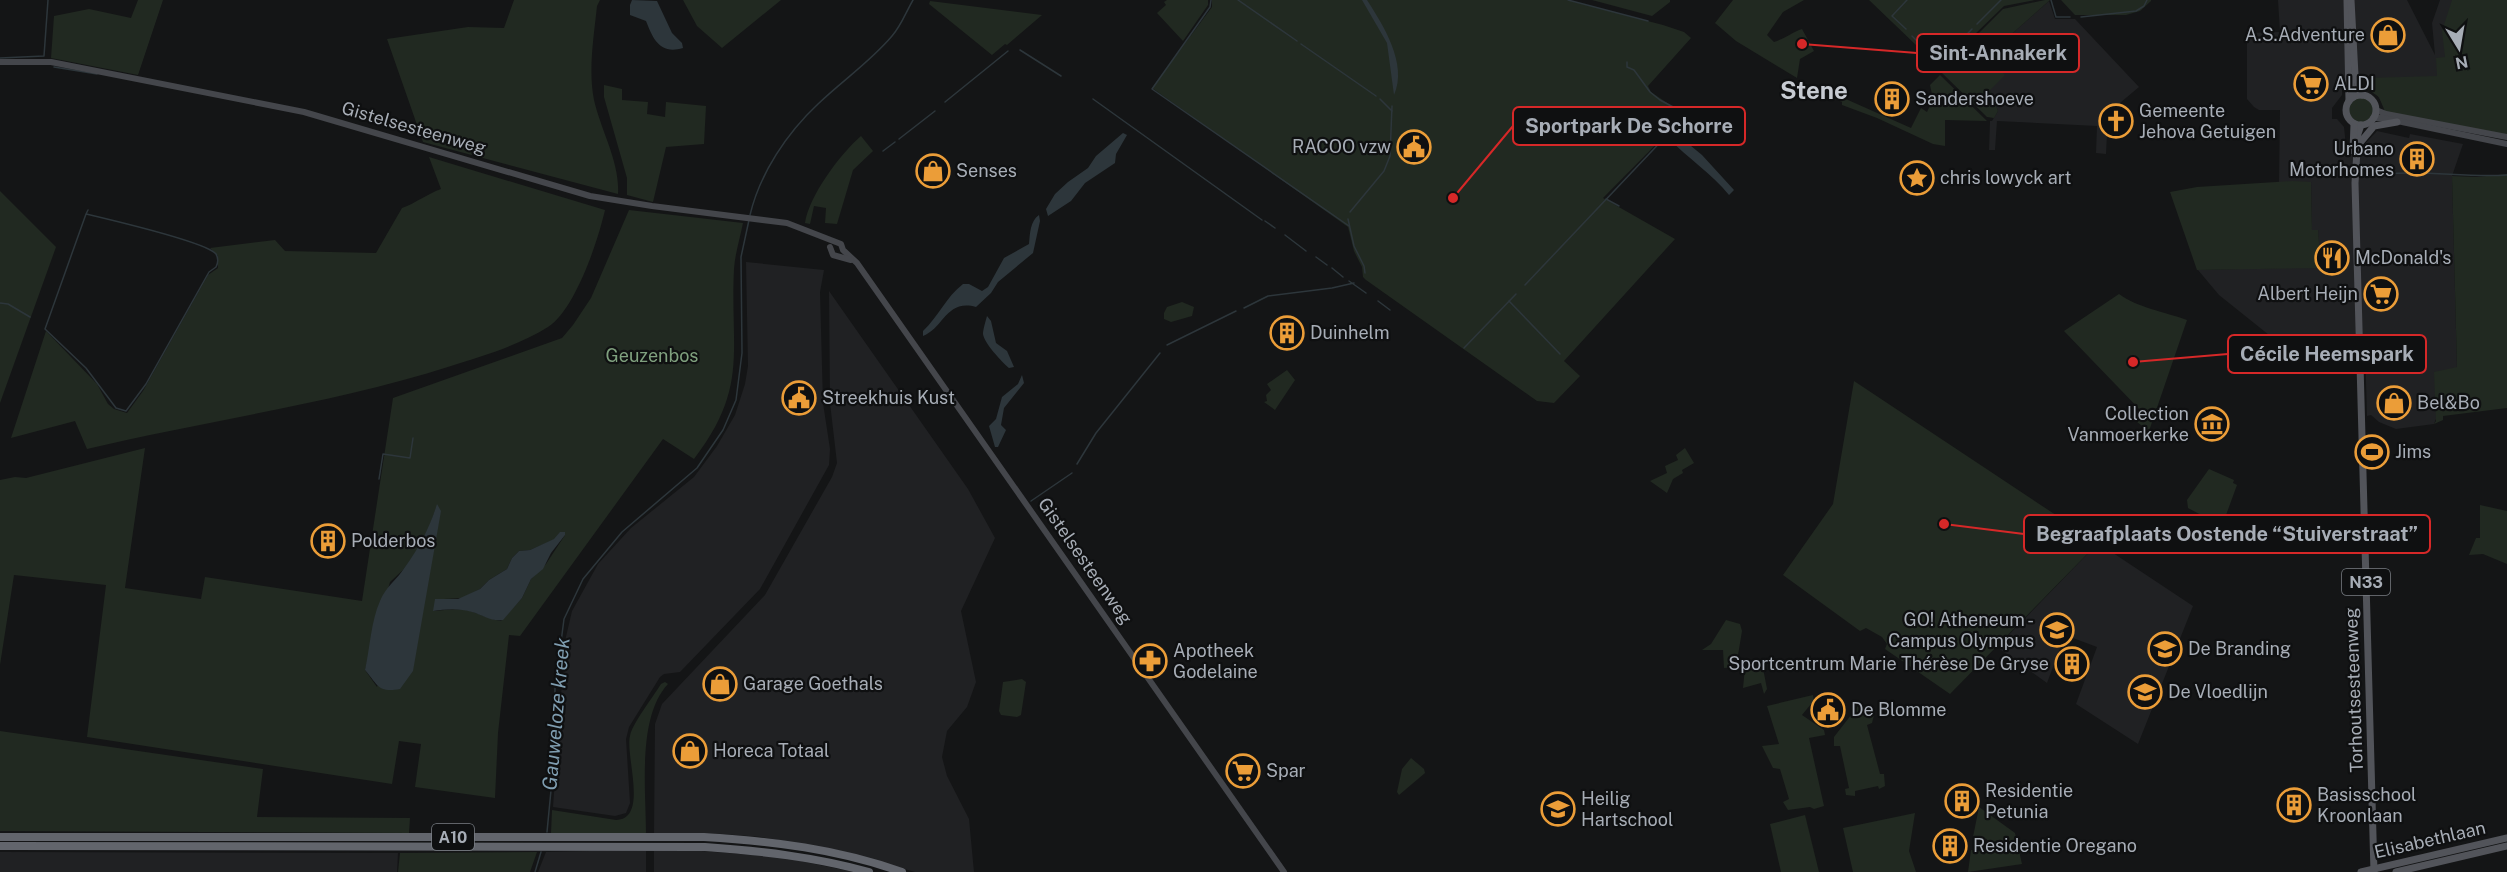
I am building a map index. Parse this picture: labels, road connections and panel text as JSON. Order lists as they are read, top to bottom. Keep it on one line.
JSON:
{"streets":{"highway":["A10"],"main road":["Gistelsesteenweg","N33","Torhoutsesteenweg","Elisabethlaan"]},"crossings":[["N33","Torhoutsesteenweg"],["Torhoutsesteenweg","Elisabethlaan"]],"districts":["Stene"],"water":["Gauweloze kreek"],"parks":["Geuzenbos"],"places":{"shop":["A.S.Adventure","Senses","Bel&Bo","Garage Goethals","Horeca Totaal"],"other":["Sint-Annakerk","Sportpark De Schorre","Cécile Heemspark","Begraafplaats Oostende “Stuiverstraat”"],"supermarket":["ALDI","Albert Heijn","Spar"],"building":["Sandershoeve","Urbano Motorhomes","Duinhelm","Polderbos","Sportcentrum Marie Thérèse De Gryse","Residentie Petunia","Basisschool Kroonlaan","Residentie Oregano"],"church":["Gemeente Jehova Getuigen"],"public building":["RACOO vzw","Streekhuis Kust","De Blomme"],"place":["chris lowyck art"],"restaurant":["McDonald's"],"museum":["Collection Vanmoerkerke"],"sports":["Jims"],"school or university":["GO! Atheneum - Campus Olympus","De Branding","De Vloedlijn","Heilig Hartschool"],"pharmacy":["Apotheek Godelaine"]},"north":"bottom"}
